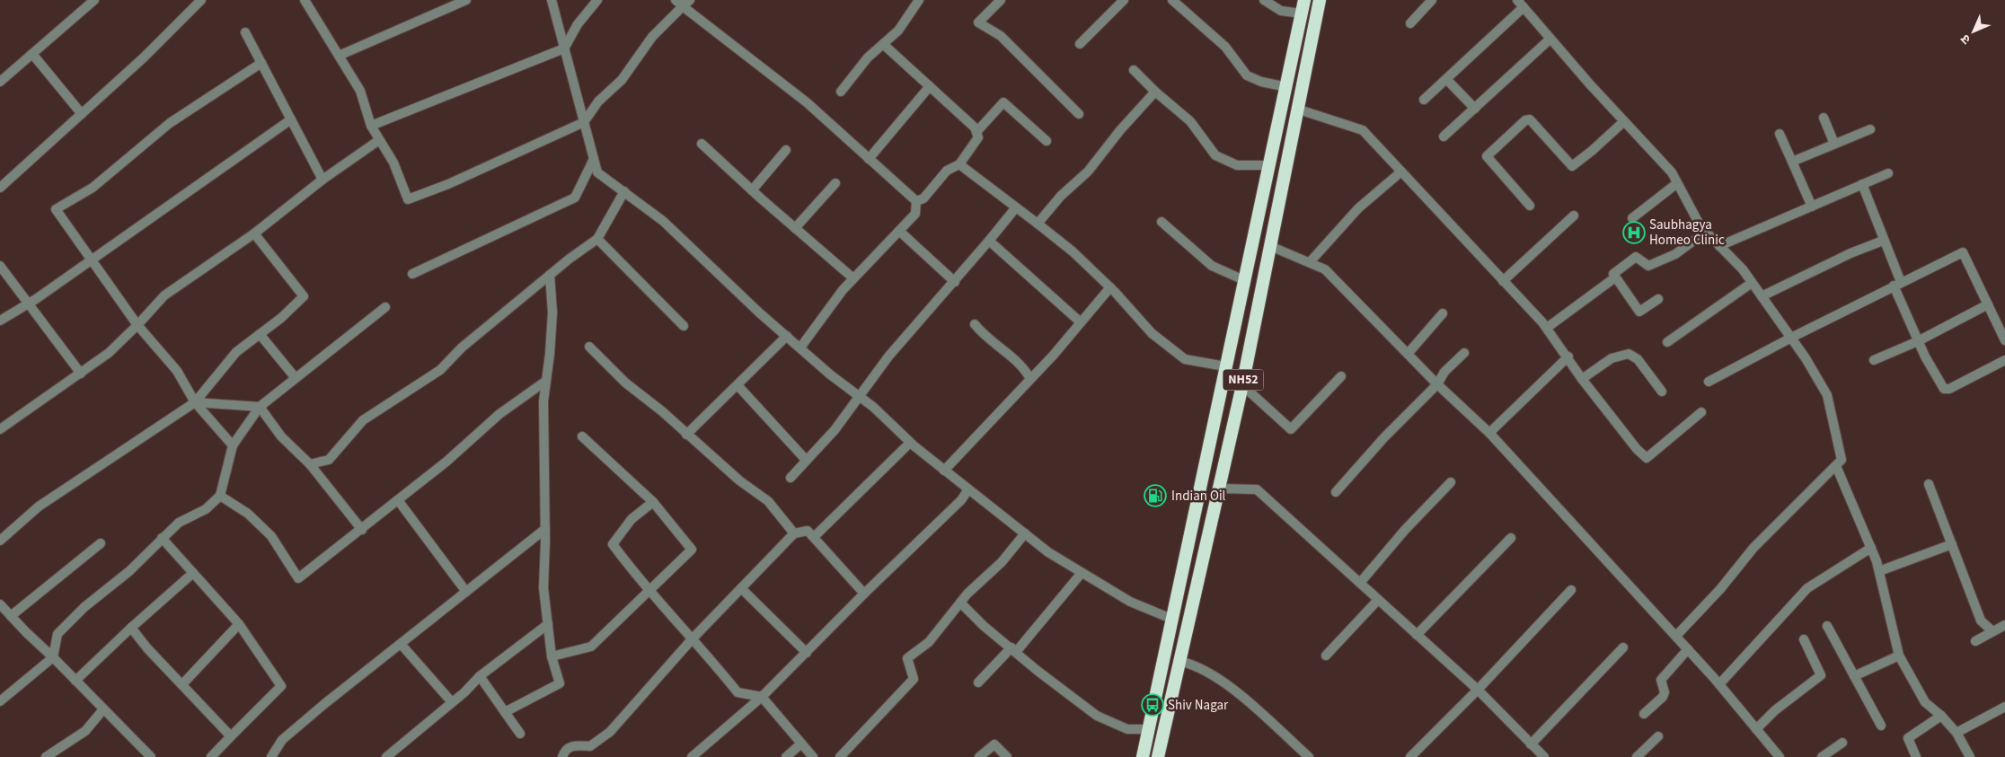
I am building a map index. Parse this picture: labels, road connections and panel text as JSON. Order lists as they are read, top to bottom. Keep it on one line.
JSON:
{"streets":{"highway":["NH52"]},"places":{"hospital":["Saubhagya Homeo Clinic"],"fuel station":["Indian Oil"],"bus stop":["Shiv Nagar"]},"north":"bottom left"}
